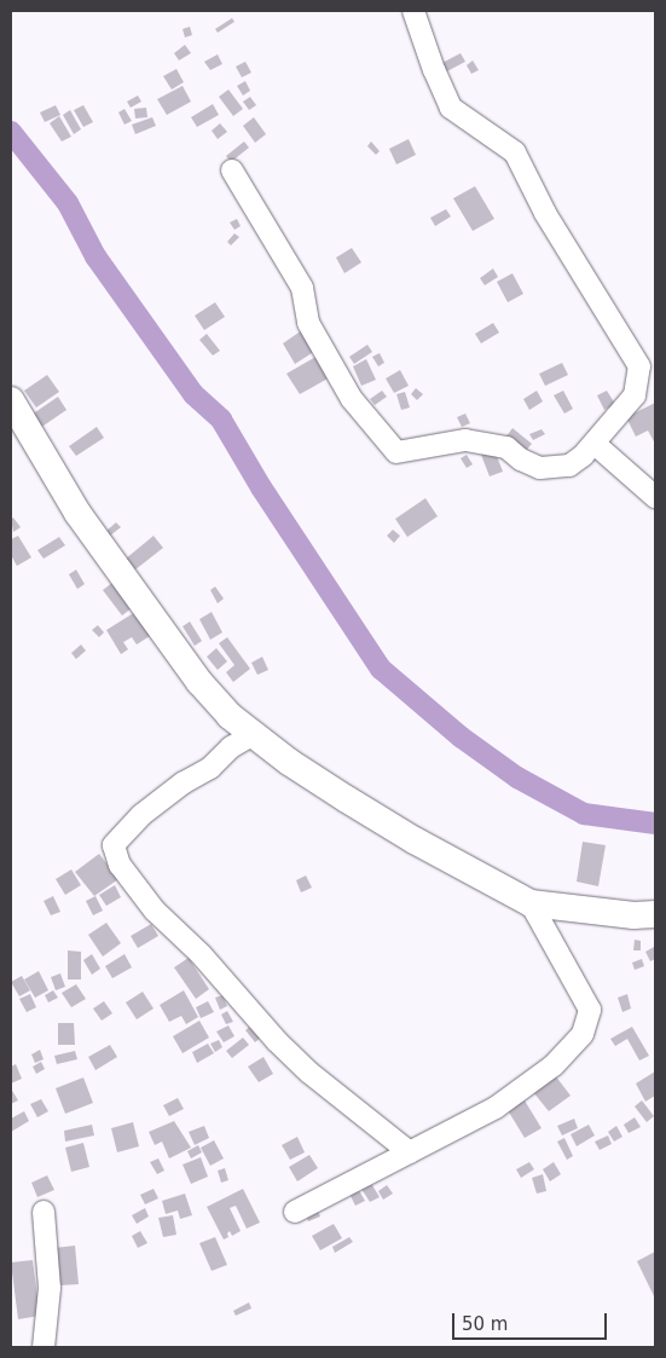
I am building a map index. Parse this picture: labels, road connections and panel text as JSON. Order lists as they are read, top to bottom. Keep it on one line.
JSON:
{"scale_bar":"50 m"}
